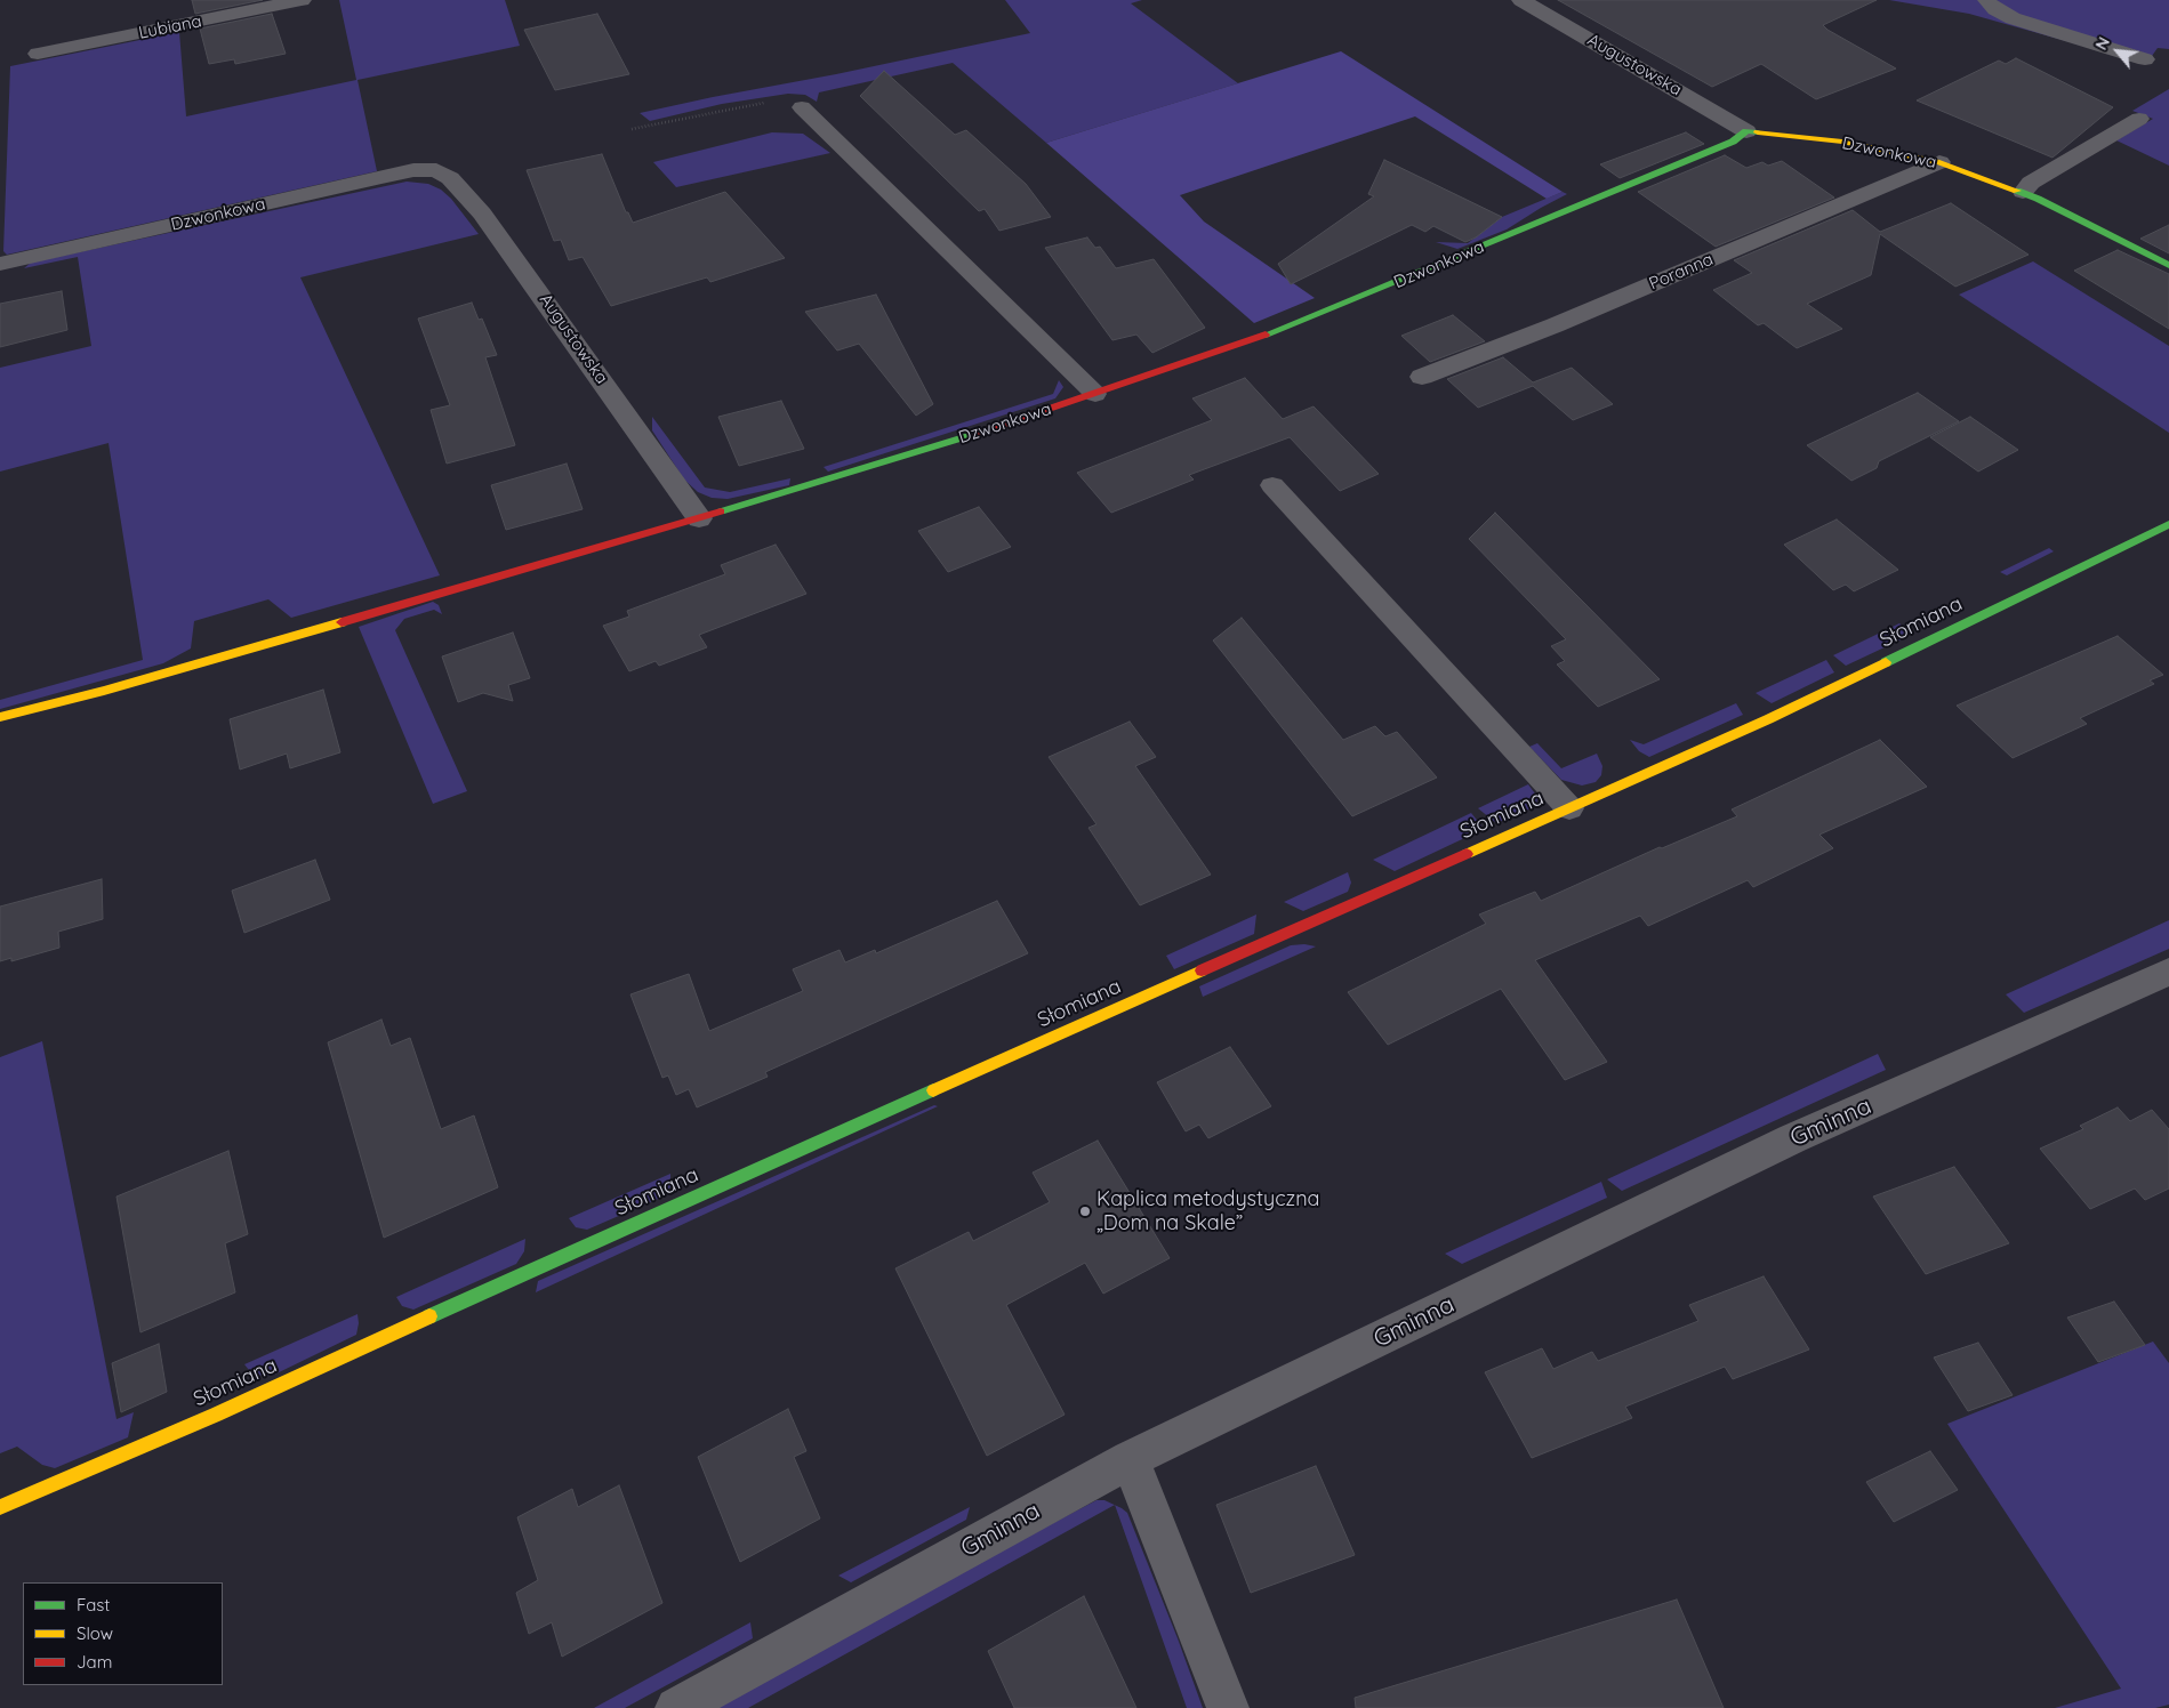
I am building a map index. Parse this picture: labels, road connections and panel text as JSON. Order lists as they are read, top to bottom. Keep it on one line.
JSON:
{"streets":{"street":["Lubiana","Augustowska","Dzwonkowa","Poranna","Słomiana","Gminna"]},"crossings":[["Augustowska","Dzwonkowa"],["Dzwonkowa","Poranna"]],"places":["Kaplica metodystyczna „Dom na Skale”"],"legend":["Fast","Slow","Jam"],"north":"top left"}
